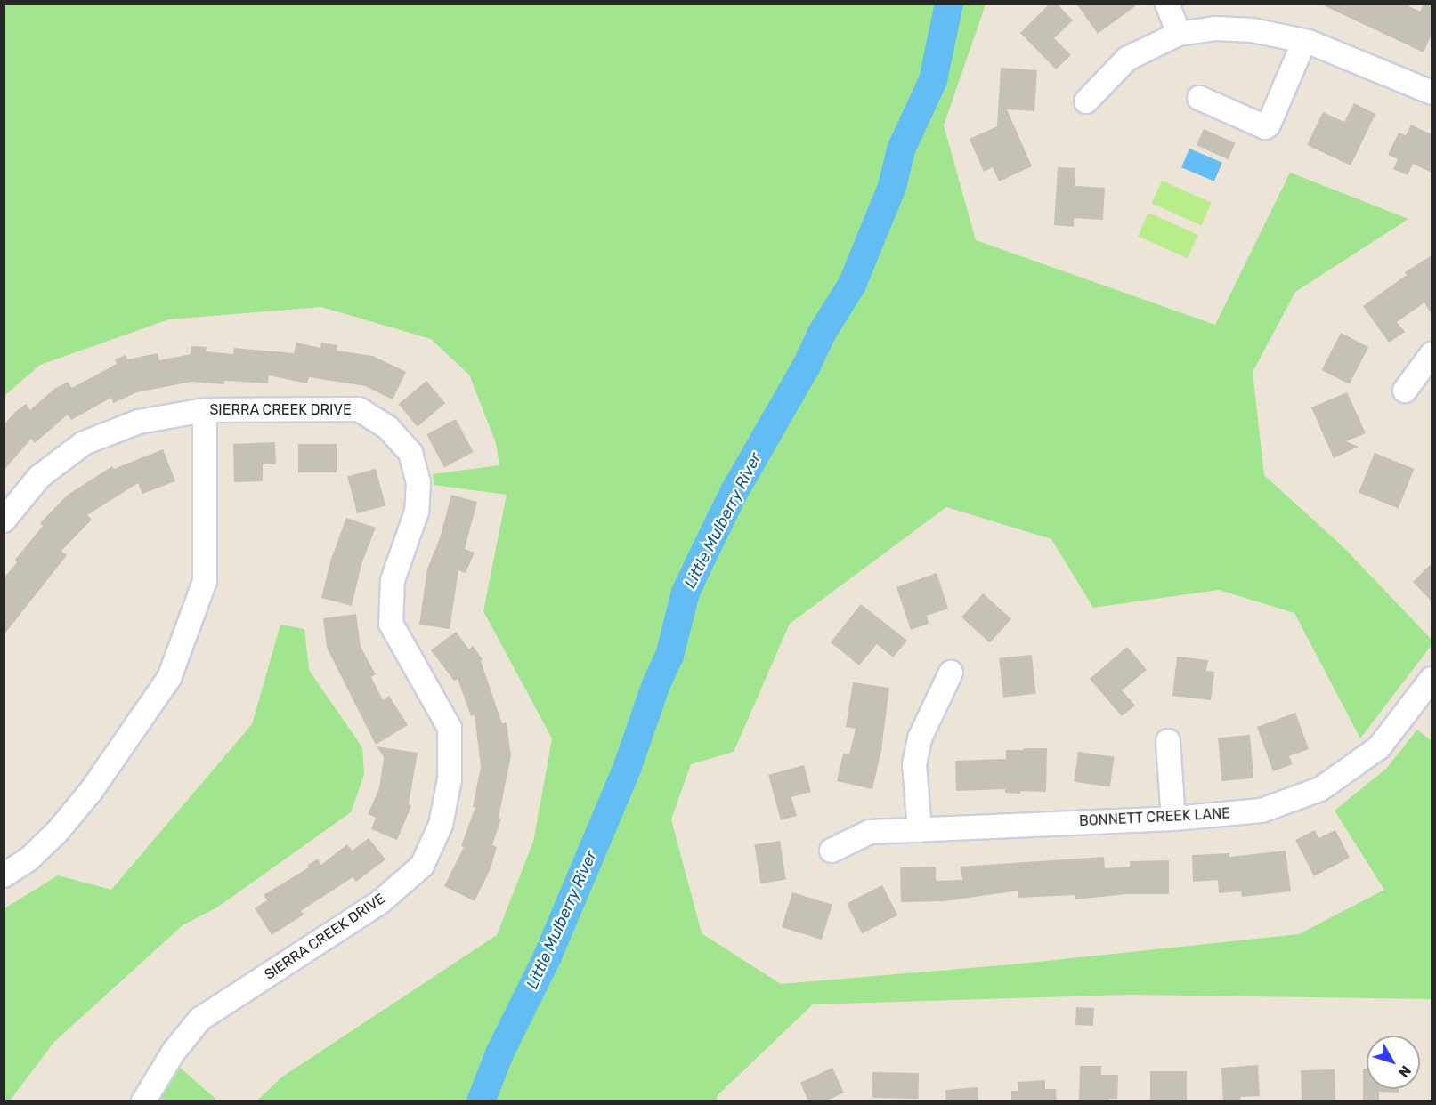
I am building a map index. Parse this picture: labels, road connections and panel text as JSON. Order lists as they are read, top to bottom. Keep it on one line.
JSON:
{"streets":{"street":["SIERRA CREEK DRIVE","BONNETT CREEK LANE"]},"water":["Little Mulberry River"],"north":"bottom right"}
